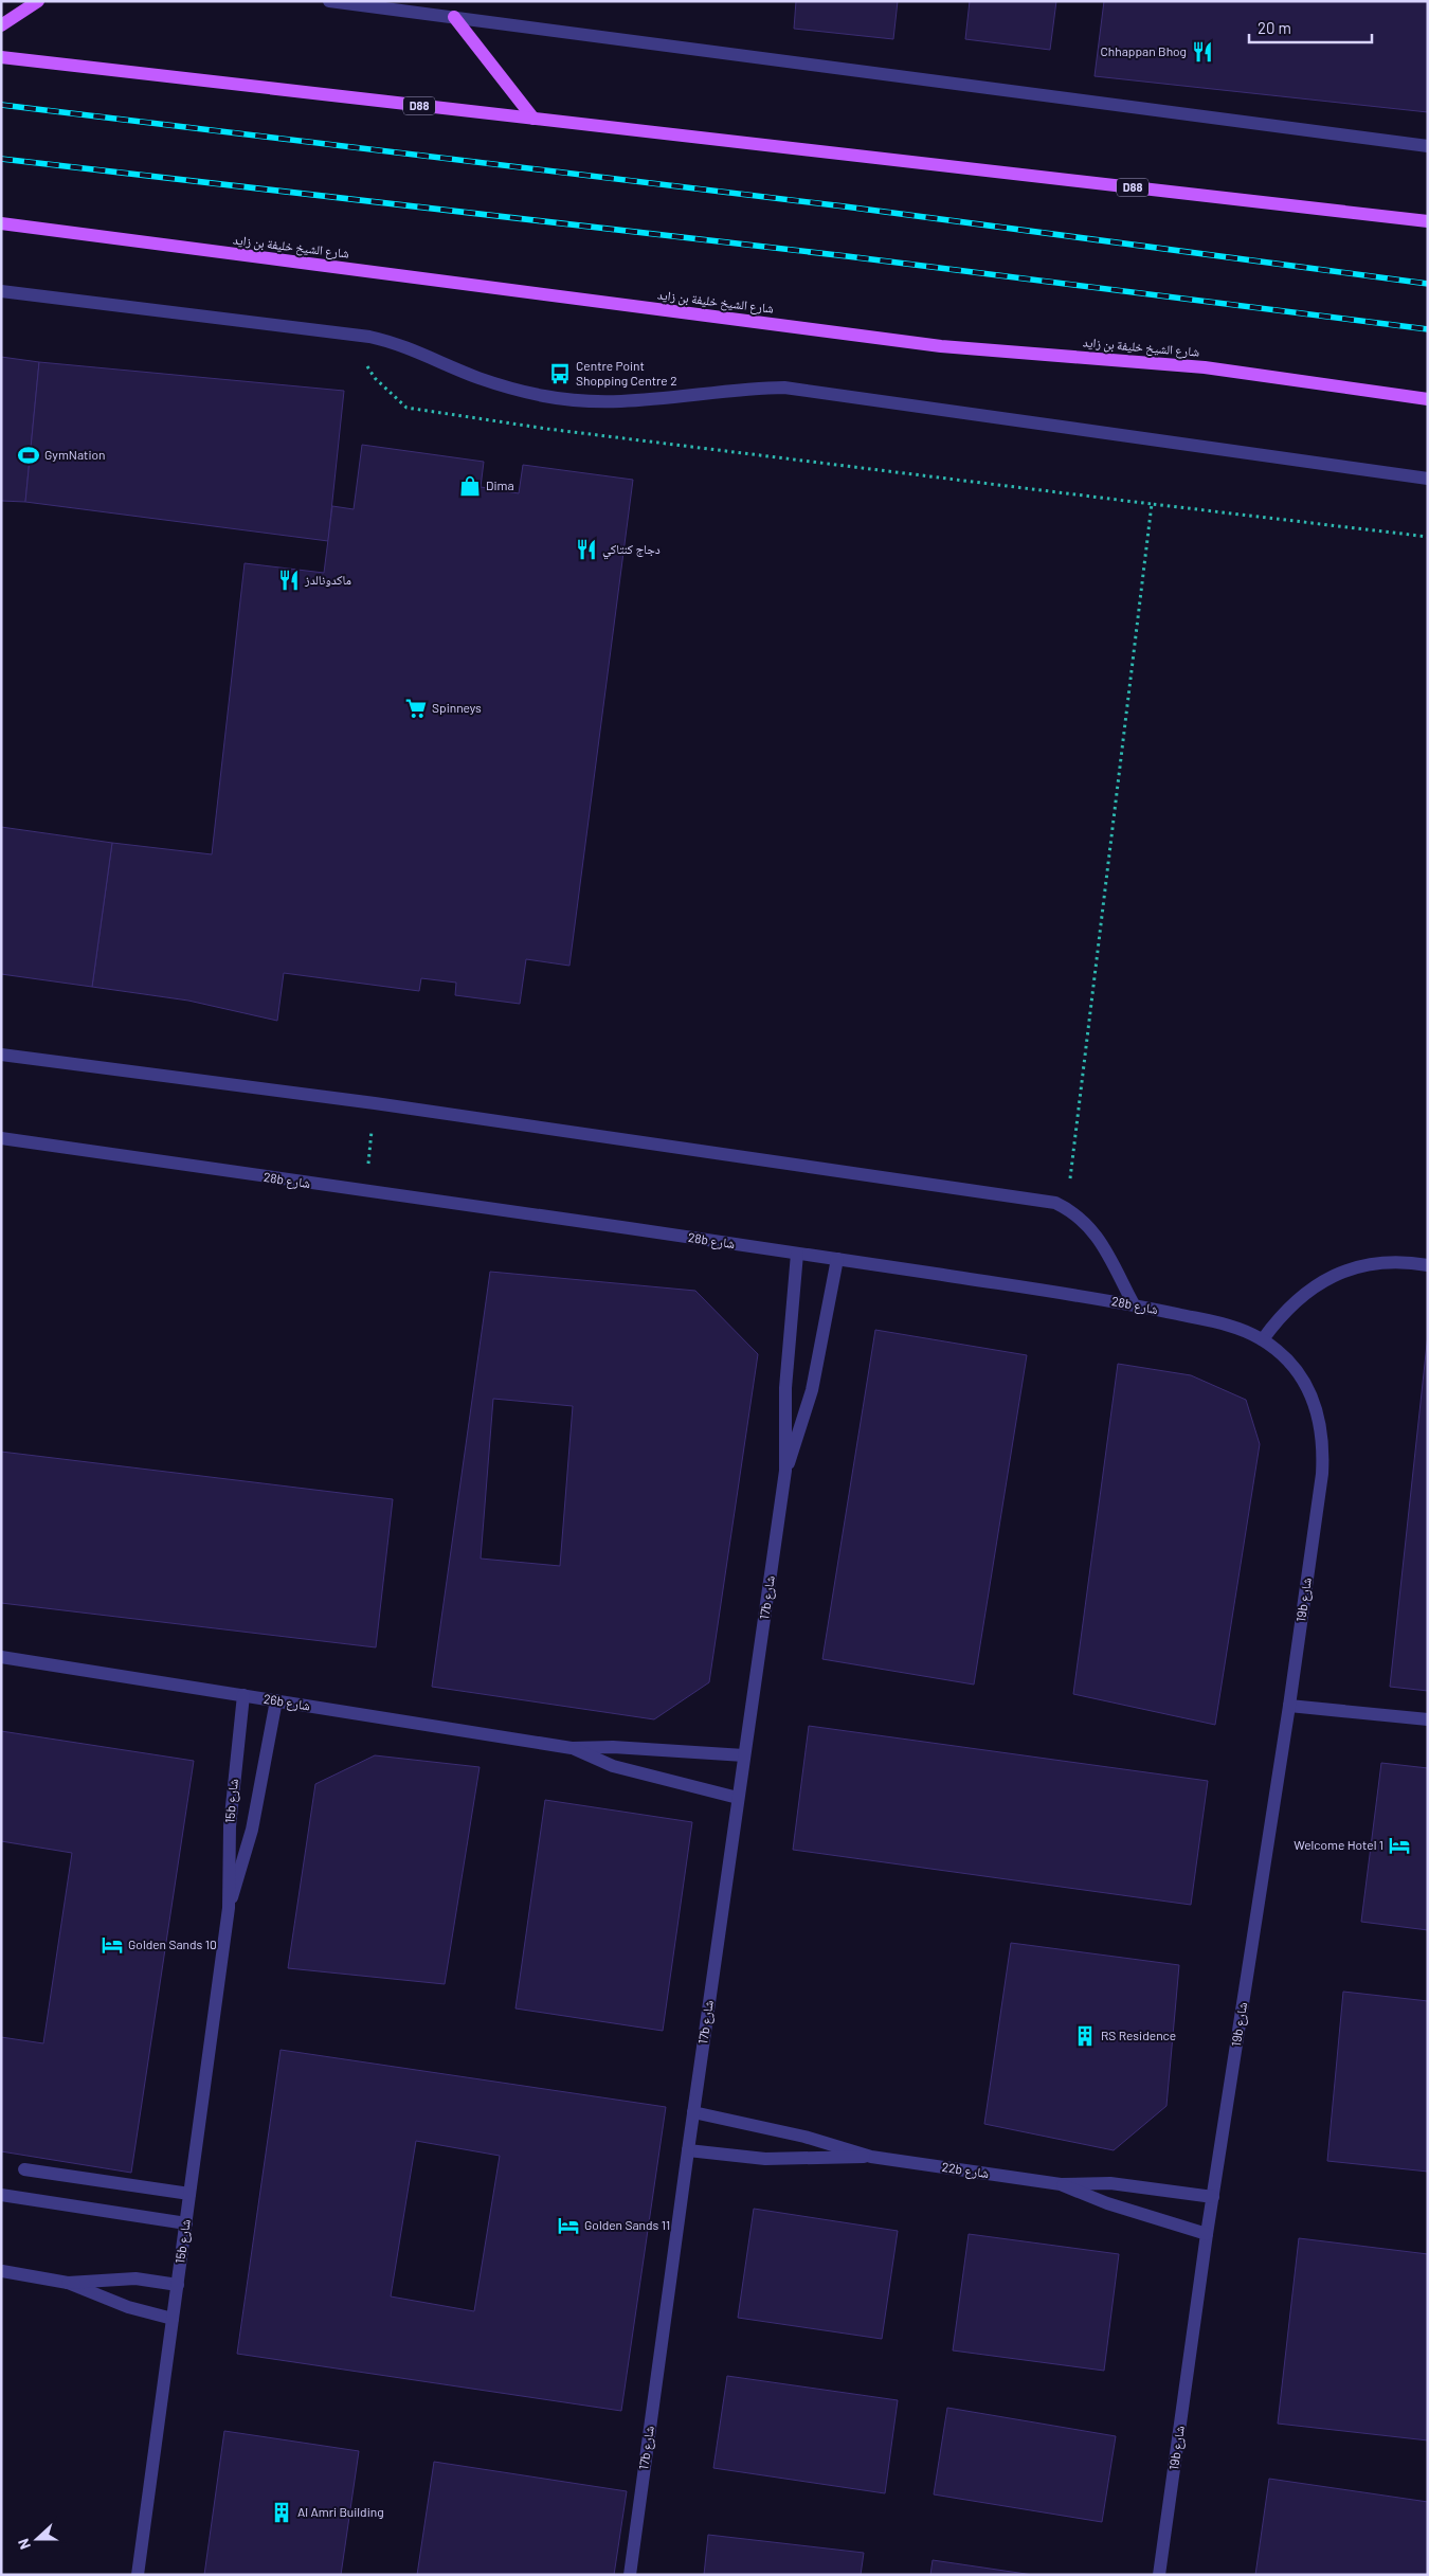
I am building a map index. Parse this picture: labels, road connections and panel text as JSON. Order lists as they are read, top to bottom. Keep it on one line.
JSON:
{"streets":{"main road":["D88","شارع الشيخ خليفة بن زايد"],"street":["28b شارع","17b شارع","19b شارع","26b شارع","15b شارع","22b شارع"]},"crossings":[["28b شارع","17b شارع"],["28b شارع","19b شارع"],["17b شارع","26b شارع"],["17b شارع","22b شارع"],["19b شارع","22b شارع"],["26b شارع","15b شارع"]],"places":{"restaurant":["Chhappan Bhog","دجاج كنتاكي","ماكدونالدز"],"bus stop":["Centre Point Shopping Centre 2"],"sports":["GymNation"],"shop":["Dima"],"supermarket":["Spinneys"],"hotel":["Welcome Hotel 1","Golden Sands 10","Golden Sands 11"],"building":["RS Residence","Al Amri Building"]},"scale_bar":"20 m","north":"left"}
